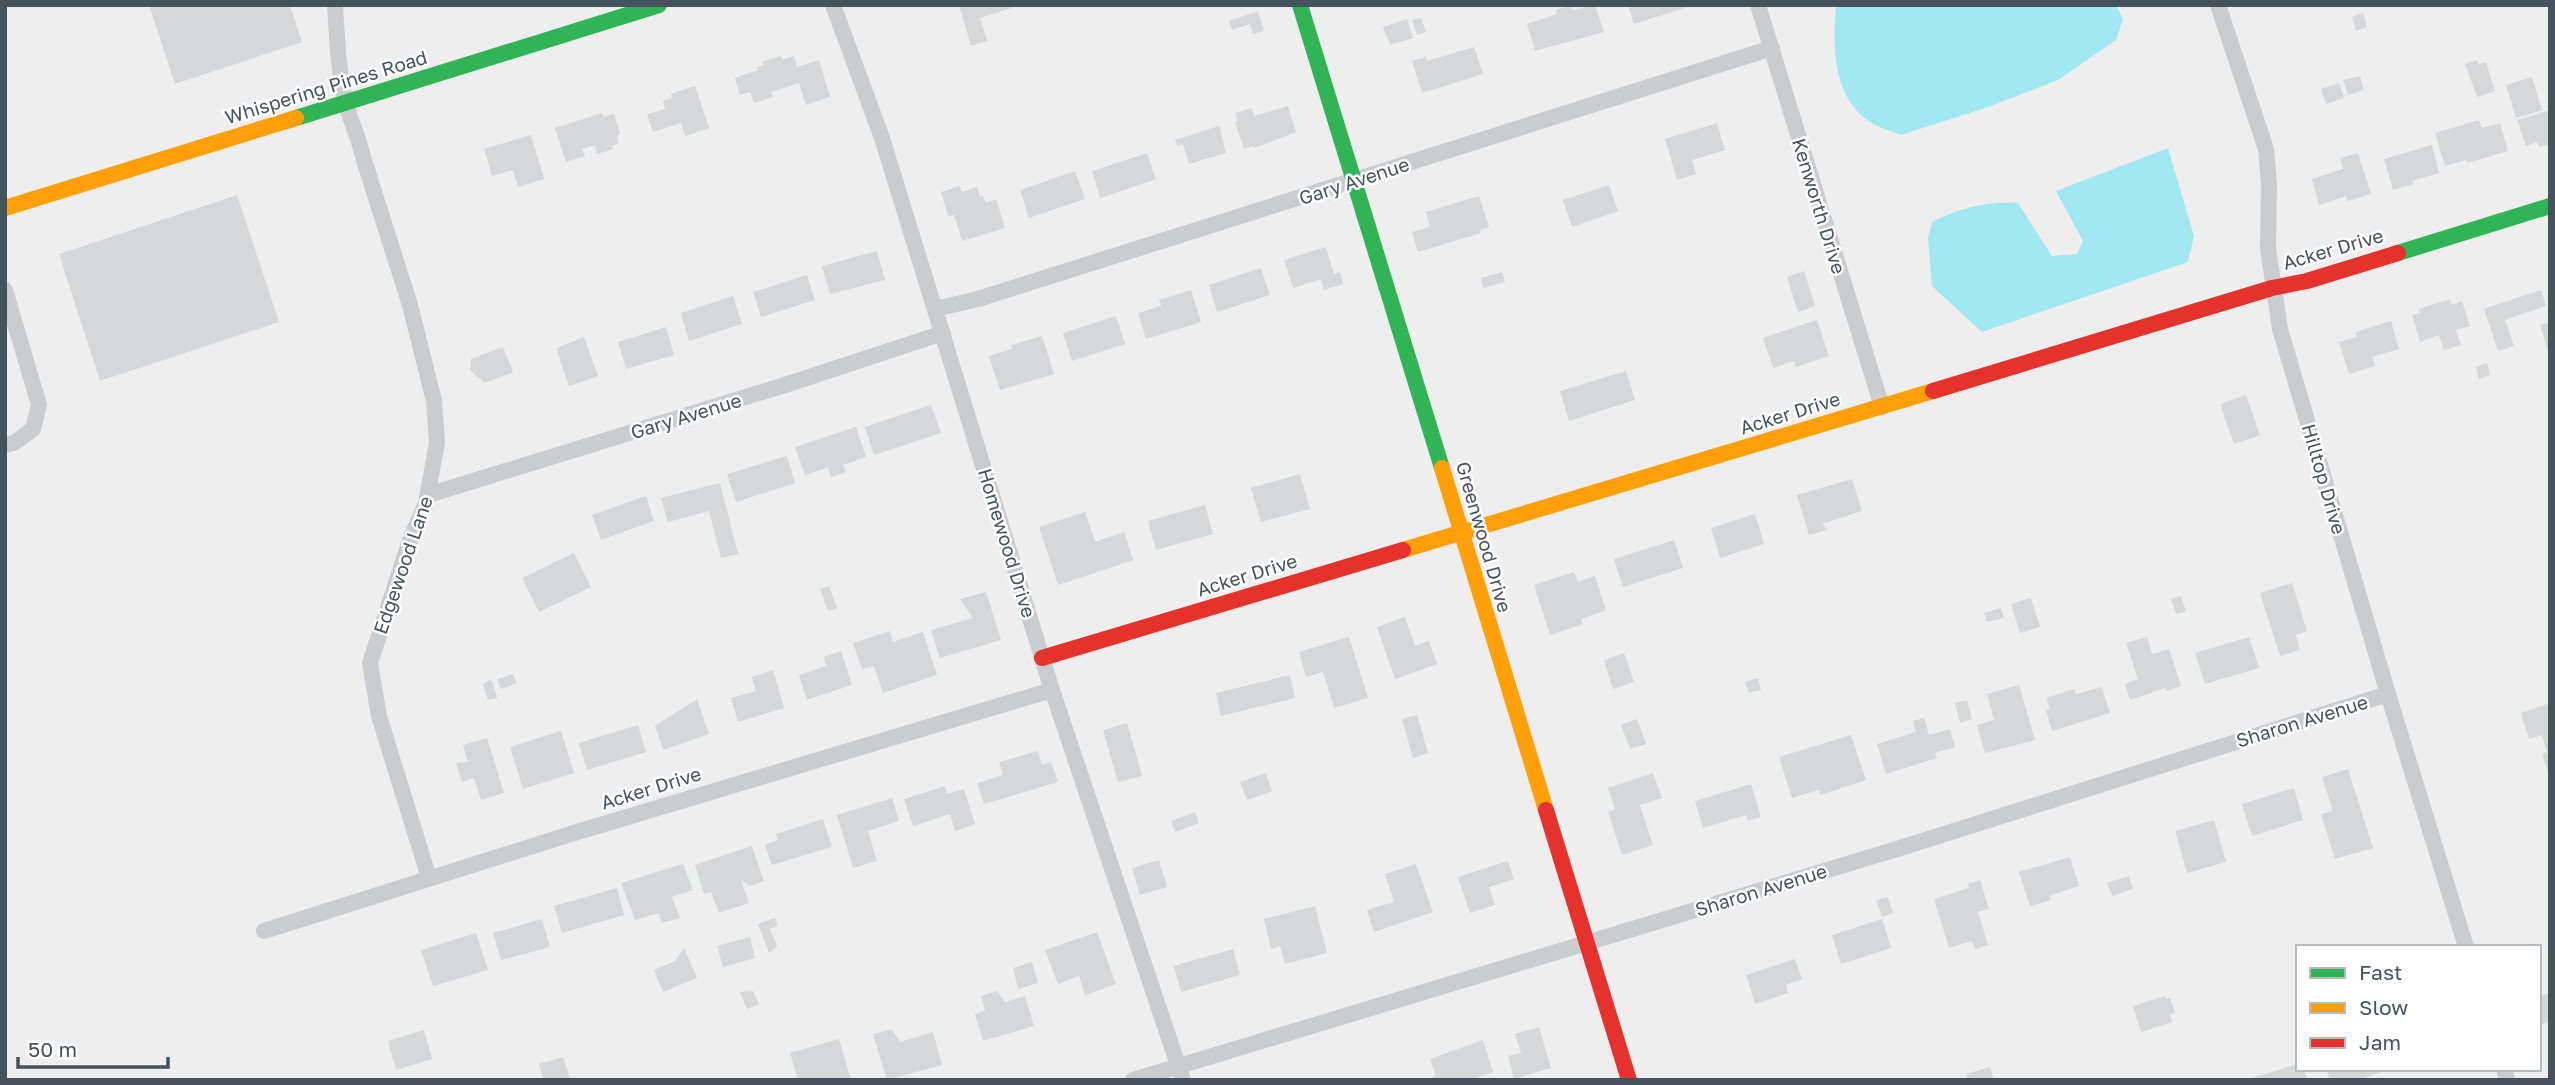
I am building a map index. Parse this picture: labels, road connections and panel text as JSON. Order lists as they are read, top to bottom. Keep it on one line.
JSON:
{"streets":{"street":["Whispering Pines Road","Gary Avenue","Kenworth Drive","Acker Drive","Hilltop Drive","Greenwood Drive","Homewood Drive","Edgewood Lane","Sharon Avenue"]},"crossings":[["Whispering Pines Road","Edgewood Lane"],["Gary Avenue","Kenworth Drive"],["Gary Avenue","Greenwood Drive"],["Gary Avenue","Homewood Drive"],["Gary Avenue","Edgewood Lane"],["Kenworth Drive","Acker Drive"],["Acker Drive","Hilltop Drive"],["Acker Drive","Greenwood Drive"],["Acker Drive","Homewood Drive"],["Acker Drive","Edgewood Lane"],["Hilltop Drive","Sharon Avenue"],["Greenwood Drive","Sharon Avenue"],["Homewood Drive","Sharon Avenue"]],"legend":["Fast","Slow","Jam"],"scale_bar":"50 m"}
